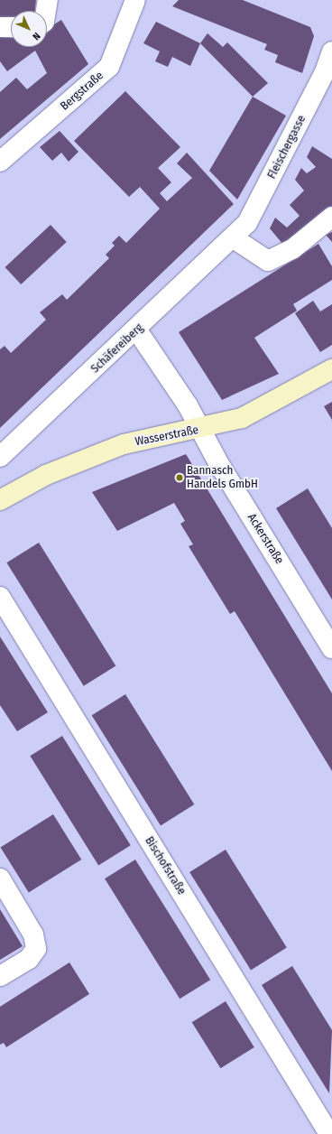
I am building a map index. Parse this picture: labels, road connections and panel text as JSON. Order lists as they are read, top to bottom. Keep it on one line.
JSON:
{"streets":{"main road":["Wasserstraße"],"street":["Bergstraße","Fleischergasse","Schäfereiberg","Ackerstraße","Bischofstraße"]},"crossings":[["Fleischergasse","Schäfereiberg"],["Schäfereiberg","Ackerstraße"],["Wasserstraße","Ackerstraße"]],"places":["Bannasch Handels GmbH"],"north":"bottom right"}
